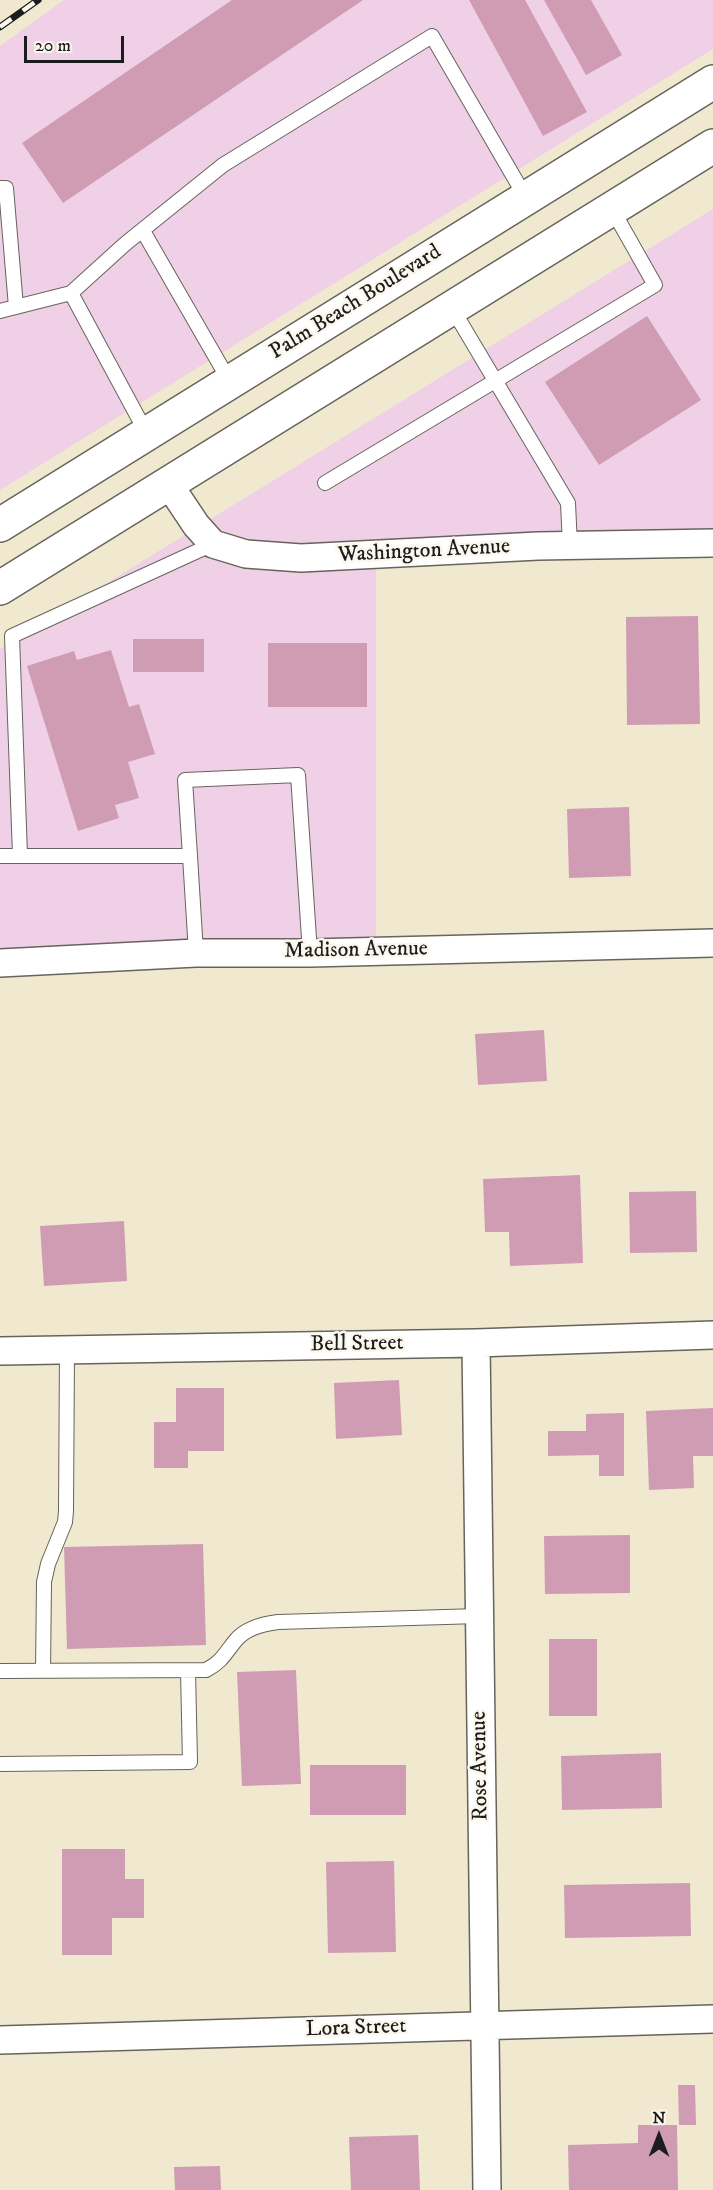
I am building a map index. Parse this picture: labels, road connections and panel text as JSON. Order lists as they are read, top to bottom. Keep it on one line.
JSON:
{"streets":{"main road":["Palm Beach Boulevard"],"street":["Washington Avenue","Madison Avenue","Bell Street","Rose Avenue","Lora Street"]},"crossings":[["Bell Street","Rose Avenue"],["Rose Avenue","Lora Street"]],"scale_bar":"20 m","north":"top"}
